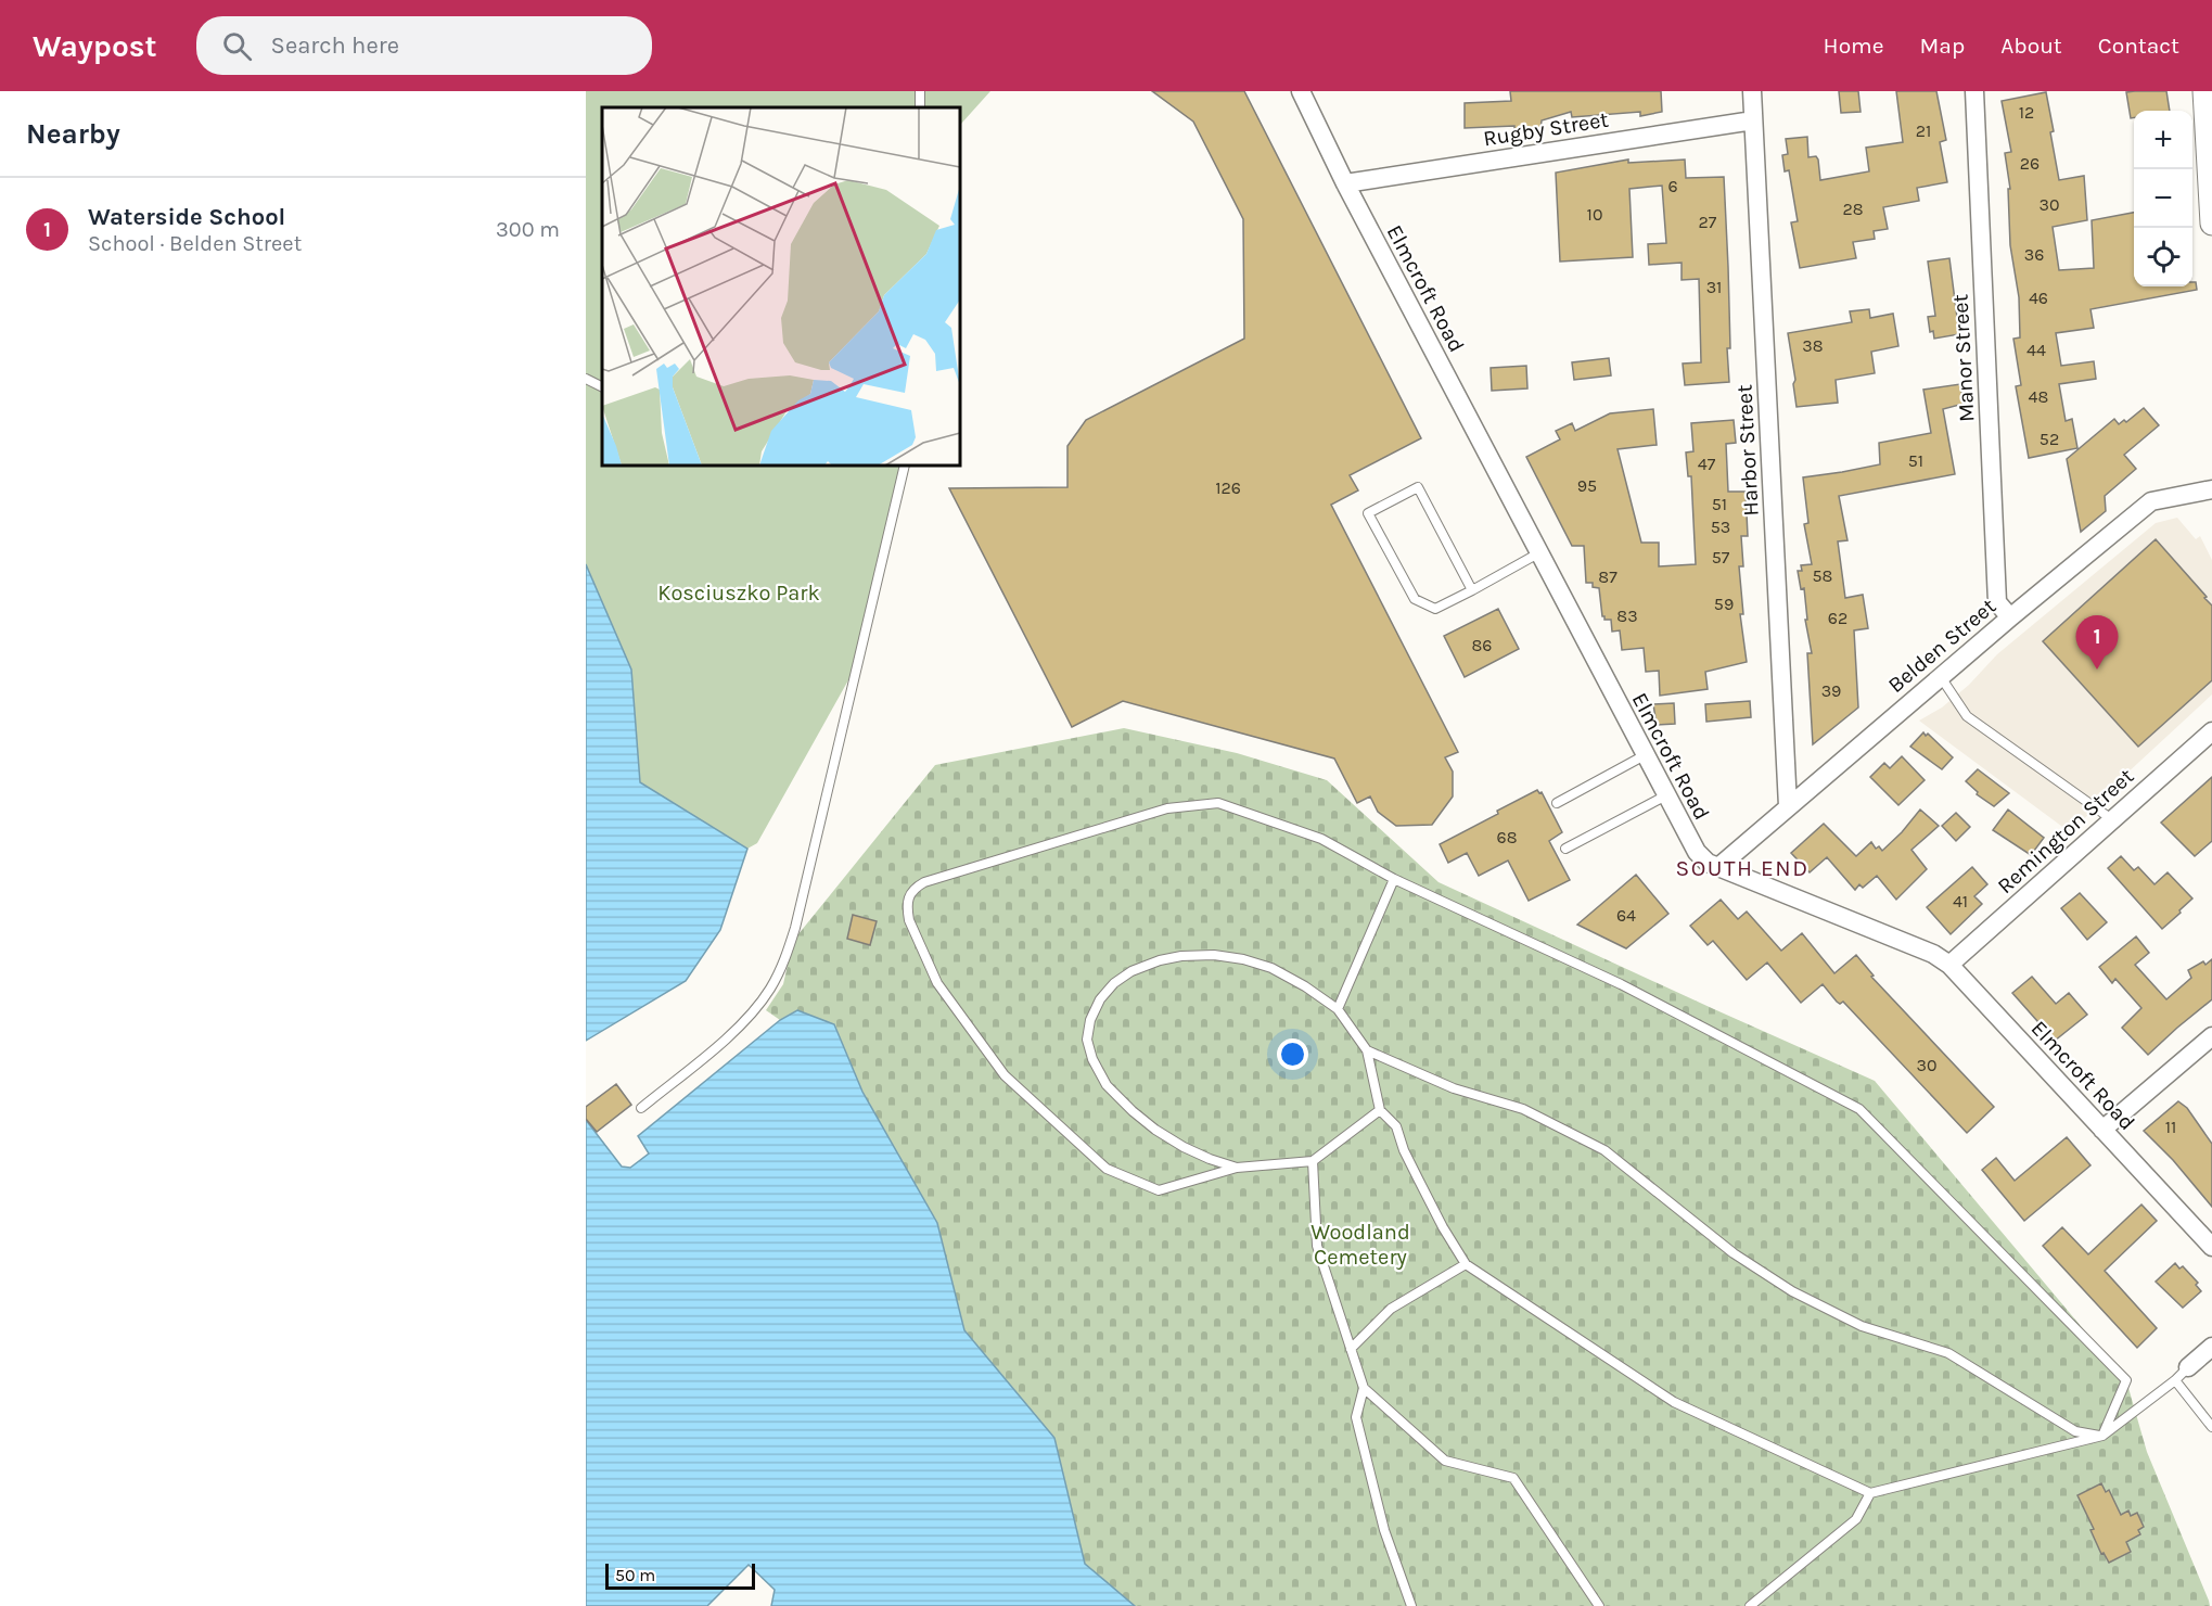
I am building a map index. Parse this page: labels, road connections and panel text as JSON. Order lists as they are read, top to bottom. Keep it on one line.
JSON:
{"streets":{"street":["Rugby Street","Elmcroft Road","Manor Street","Harbor Street","Belden Street","Remington Street"]},"crossings":[["Rugby Street","Elmcroft Road"],["Rugby Street","Harbor Street"],["Elmcroft Road","Belden Street"],["Elmcroft Road","Remington Street"],["Manor Street","Belden Street"],["Harbor Street","Belden Street"]],"districts":["SOUTH END"],"parks":["Kosciuszko Park","Woodland Cemetery"],"house_numbers":["12","21","26","6","30","28","10","27","36","31","46","38","44","48","52","51","47","95","126","51","53","57","58","87","59","83","62","86","39","68","41","64","30","11"],"scale_bar":"50 m","page":{"header":"Waypost","search":"Search here","nav":["Home","Map","About","Contact"],"heading":"Nearby","map_buttons":["+","−"],"list":[{"mark":"1","name":"Waterside School","note":"School · Belden Street","value":"300 m"}],"pins":"1","scale":"50 m"}}
